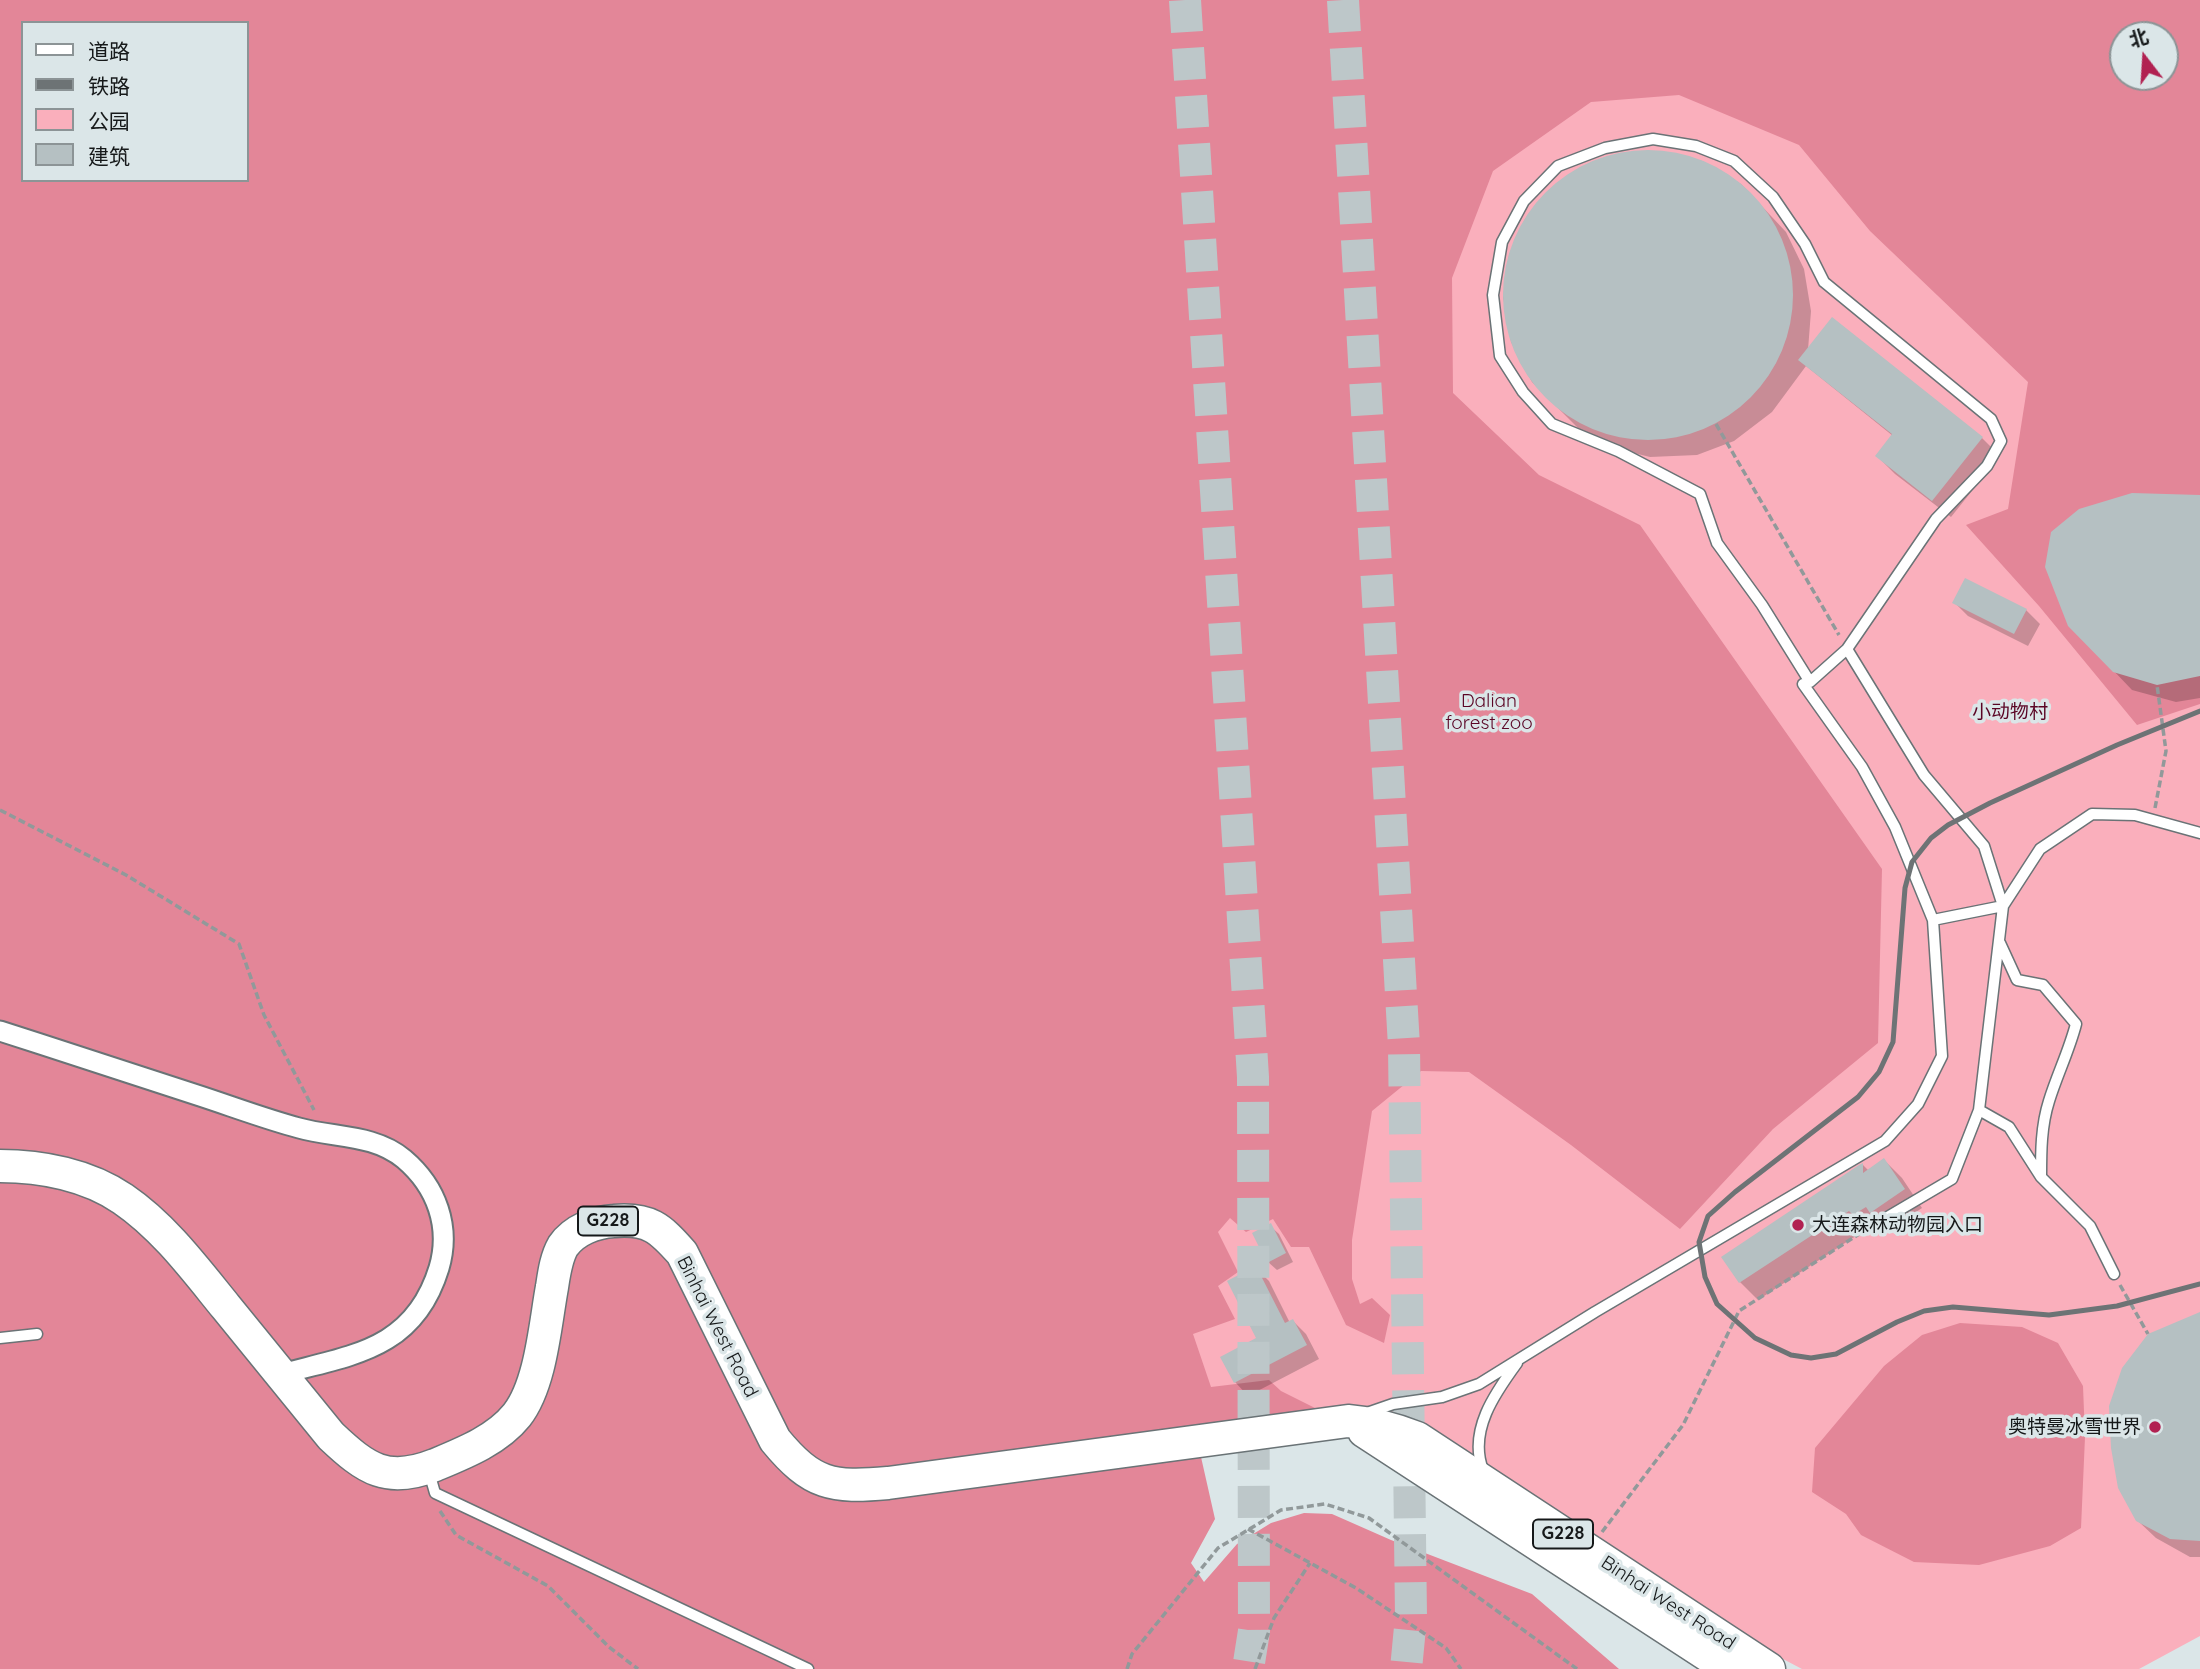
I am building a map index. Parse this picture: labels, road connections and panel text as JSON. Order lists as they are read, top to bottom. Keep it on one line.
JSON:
{"streets":{"highway":["G228","Binhai West Road"]},"parks":["Dalian forest zoo","小动物村"],"places":["大连森林动物园入口","奥特曼冰雪世界"],"legend":["道路","铁路","公园","建筑"],"north":"top"}
